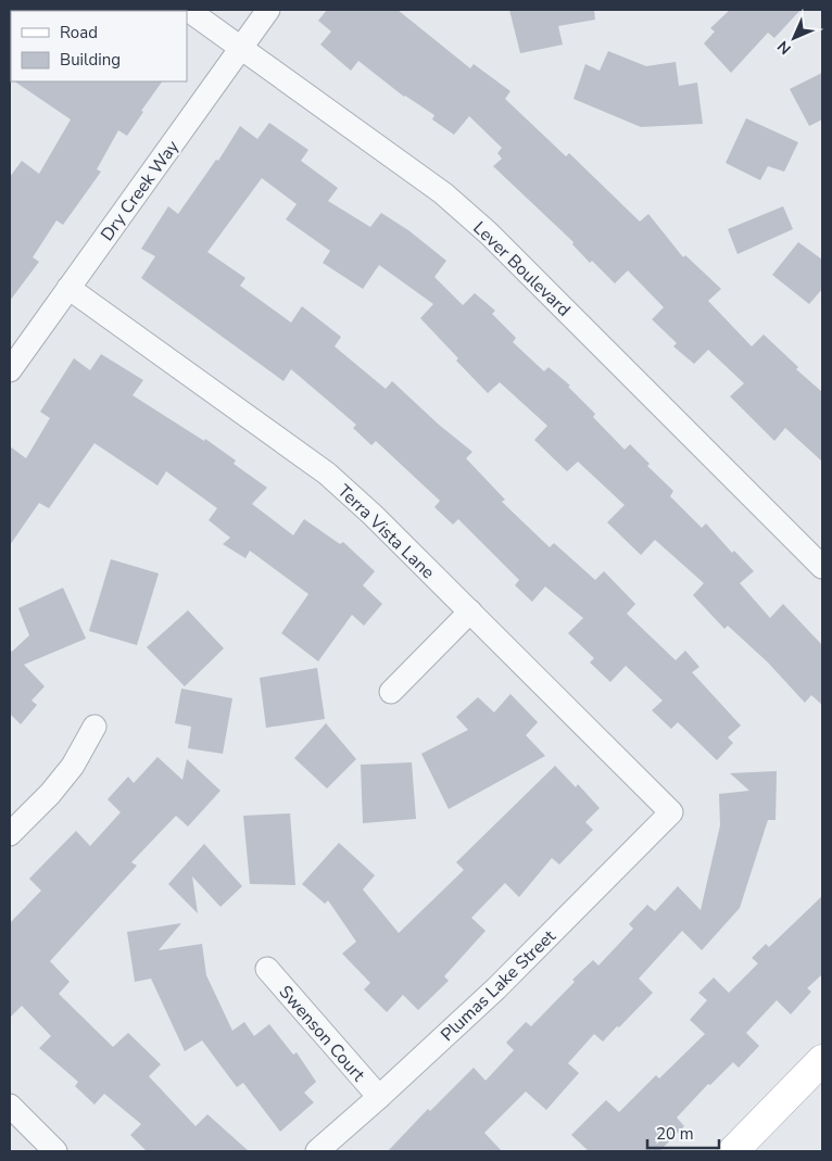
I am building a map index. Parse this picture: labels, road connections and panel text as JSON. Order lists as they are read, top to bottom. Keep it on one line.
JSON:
{"streets":{"street":["Dry Creek Way","Lever Boulevard","Terra Vista Lane","Plumas Lake Street","Swenson Court"]},"crossings":[["Dry Creek Way","Lever Boulevard"],["Dry Creek Way","Terra Vista Lane"],["Terra Vista Lane","Plumas Lake Street"],["Plumas Lake Street","Swenson Court"]],"legend":["Road","Building"],"scale_bar":"20 m","north":"bottom left"}
